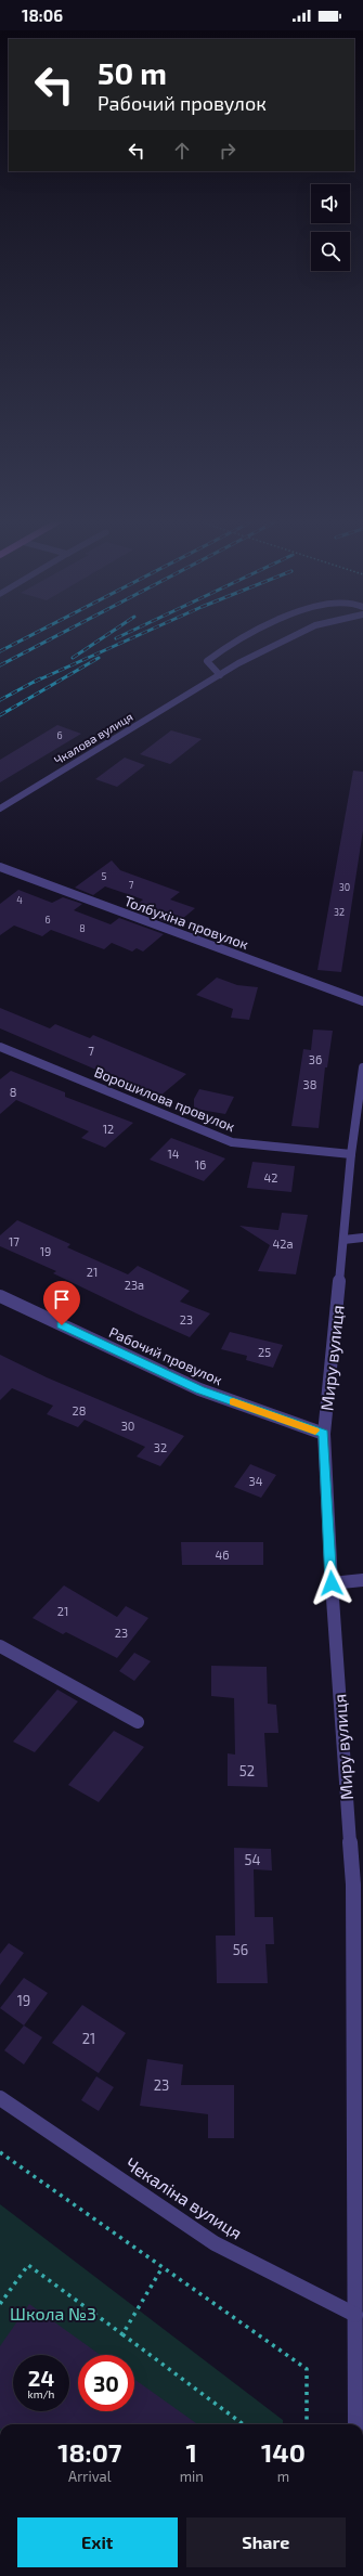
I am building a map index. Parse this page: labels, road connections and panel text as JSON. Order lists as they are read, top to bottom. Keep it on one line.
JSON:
{"streets":{"street":["Чкалова вулиця","Толбухіна провулок","Ворошилова провулок","Рабочий провулок","Миру вулиця","Чекаліна вулиця"]},"crossings":[["Ворошилова провулок","Миру вулиця"],["Рабочий провулок","Миру вулиця"],["Миру вулиця","Чекаліна вулиця"]],"parks":["Школа №3"],"house_numbers":["6","5","7","30","4","32","6","8","7","36","38","8","12","14","16","42","17","42а","19","21","23а","23","25","28","30","32","34","46","21","23","52","54","56","19","21","23"],"page":{"status":"18:06","turn":["50 m","Рабочий провулок"],"speed":"24 km/h","limit":"30","eta":["18:07","Arrival","1","min","140","m"],"buttons":["Exit","Share"]}}
